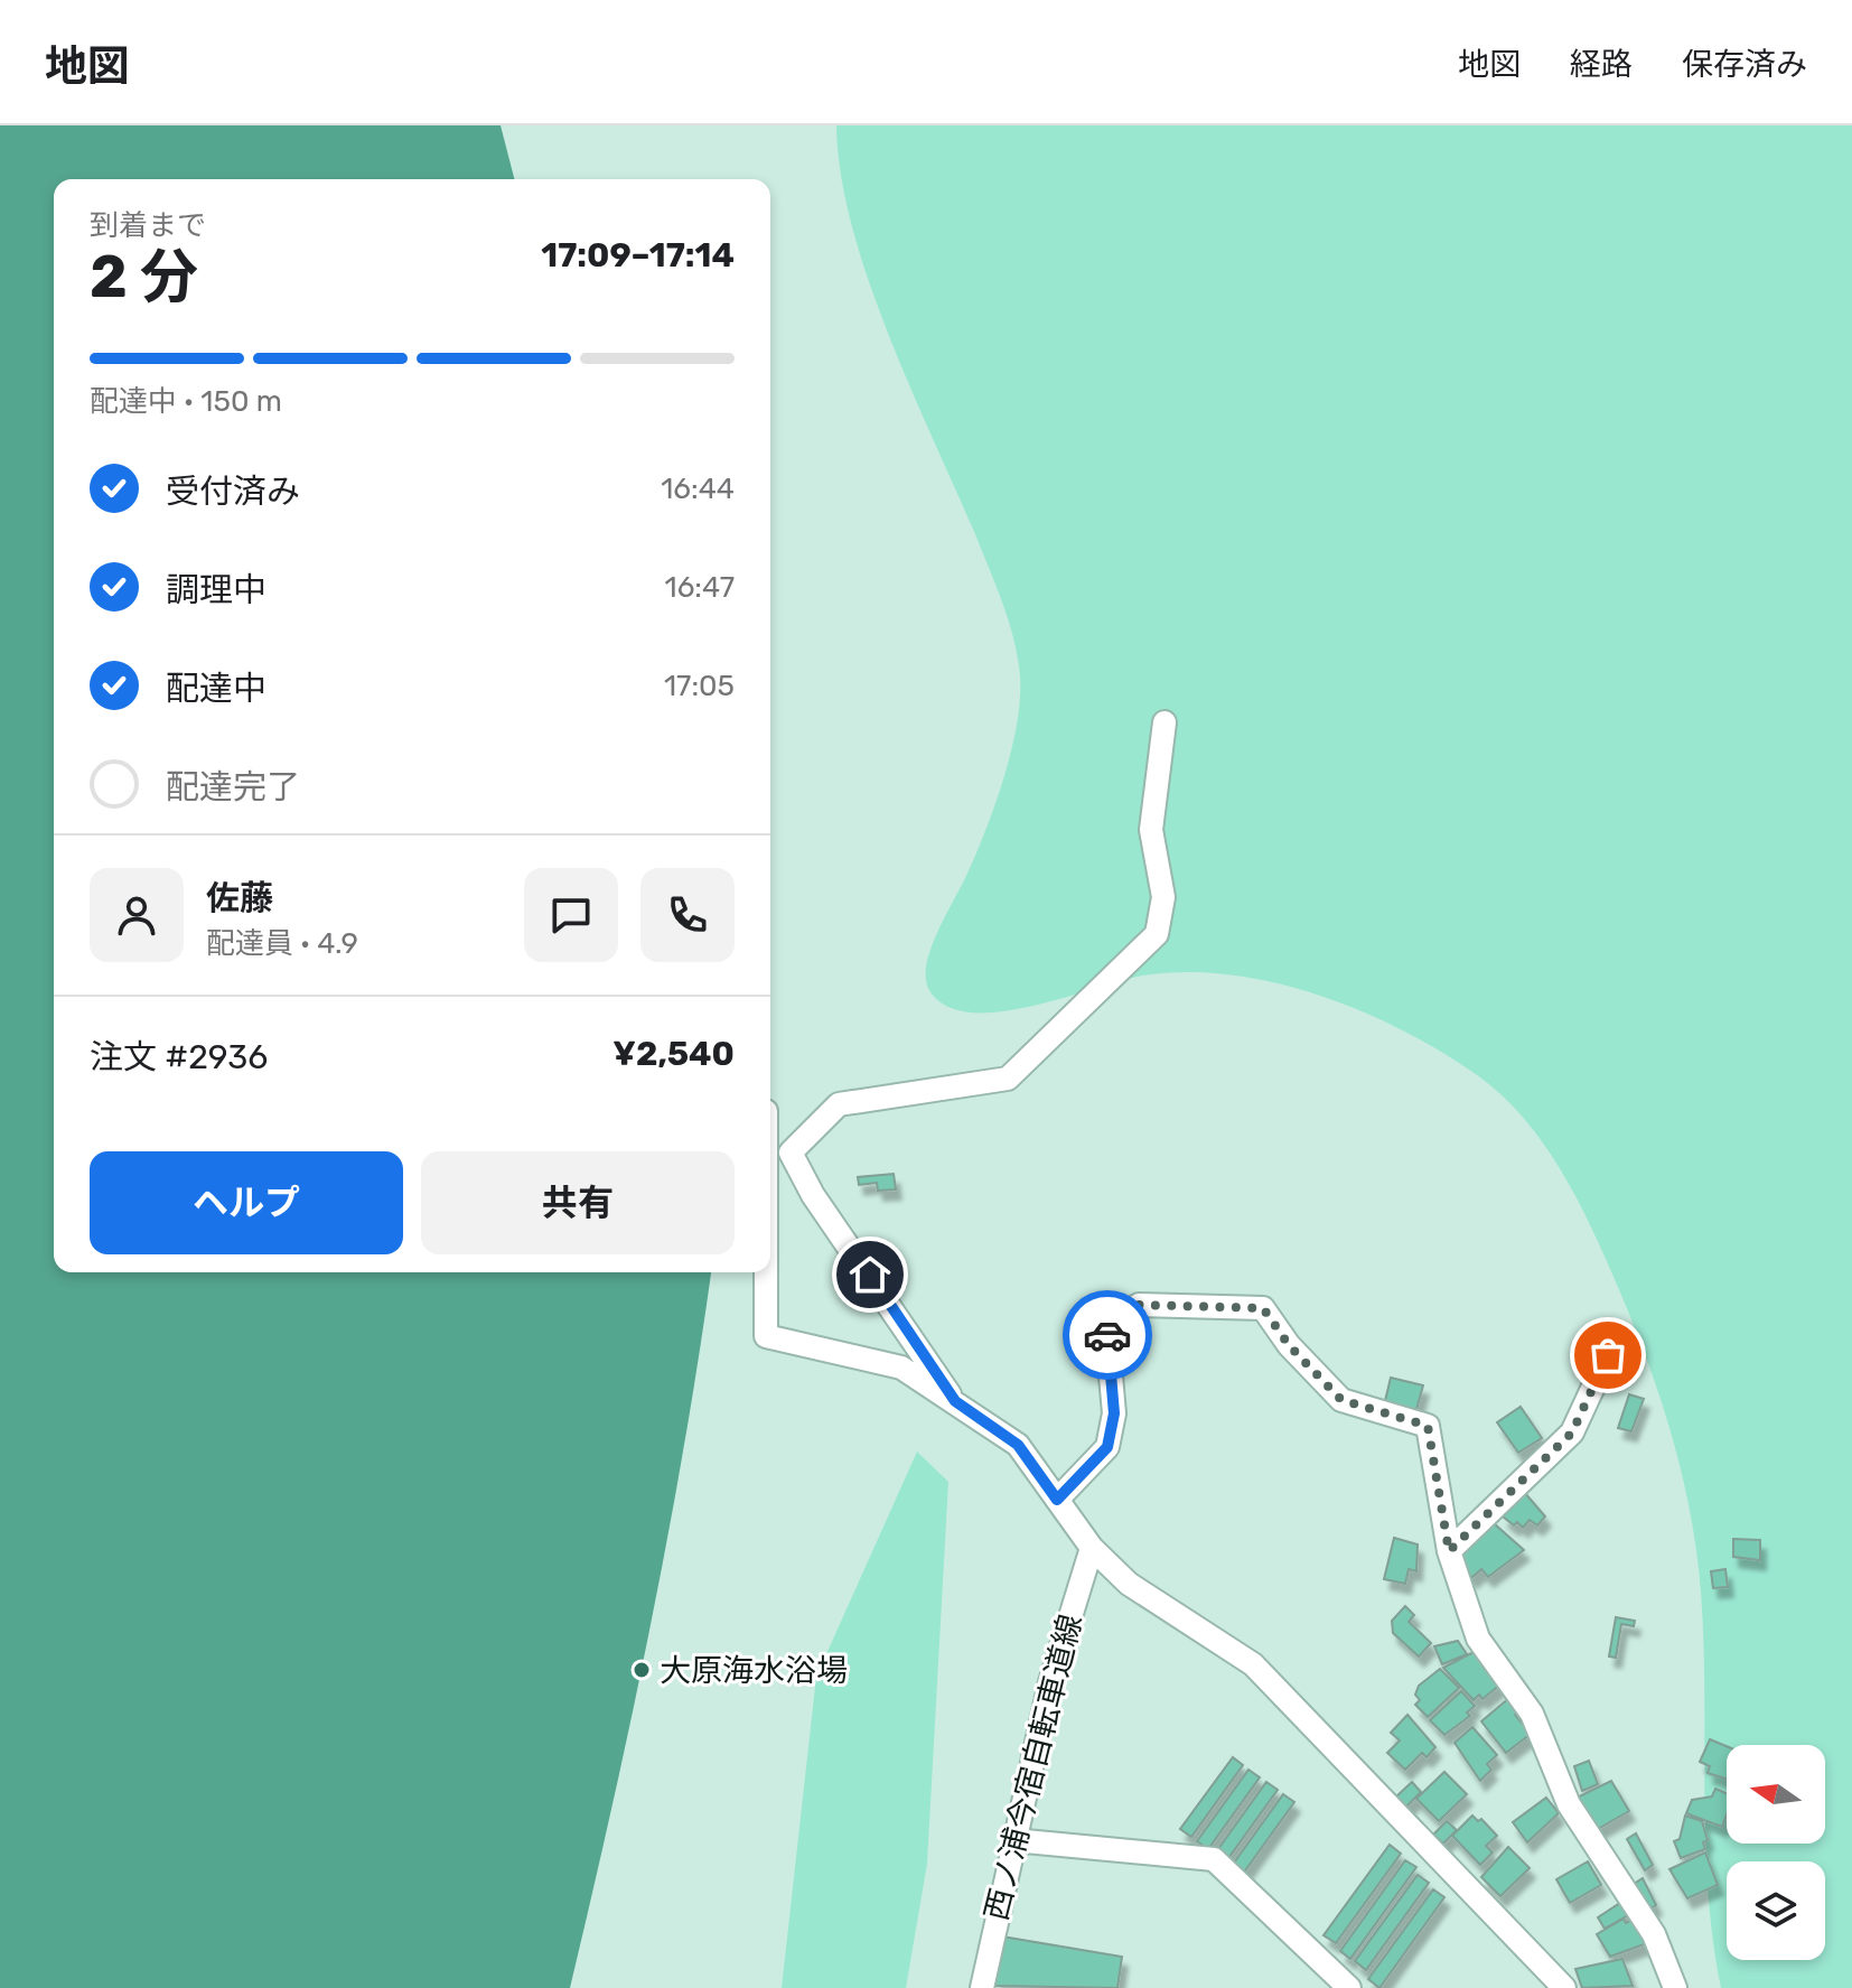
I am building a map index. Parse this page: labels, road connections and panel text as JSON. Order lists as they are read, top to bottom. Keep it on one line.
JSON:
{"streets":{"street":["西ノ浦今宿自転車道線"]},"places":["大原海水浴場"],"north":"left","page":{"header":"地図","nav":["地図","経路","保存済み"],"heading":["2 分","到着まで","17:09–17:14"],"panel":["佐藤","配達員 · 4.9","注文 #2936","¥2,540"],"bar":"配達中 · 150 m","list":[["受付済み","16:44"],["調理中","16:47"],["配達中","17:05"],"配達完了"],"buttons":["ヘルプ","共有"]}}
